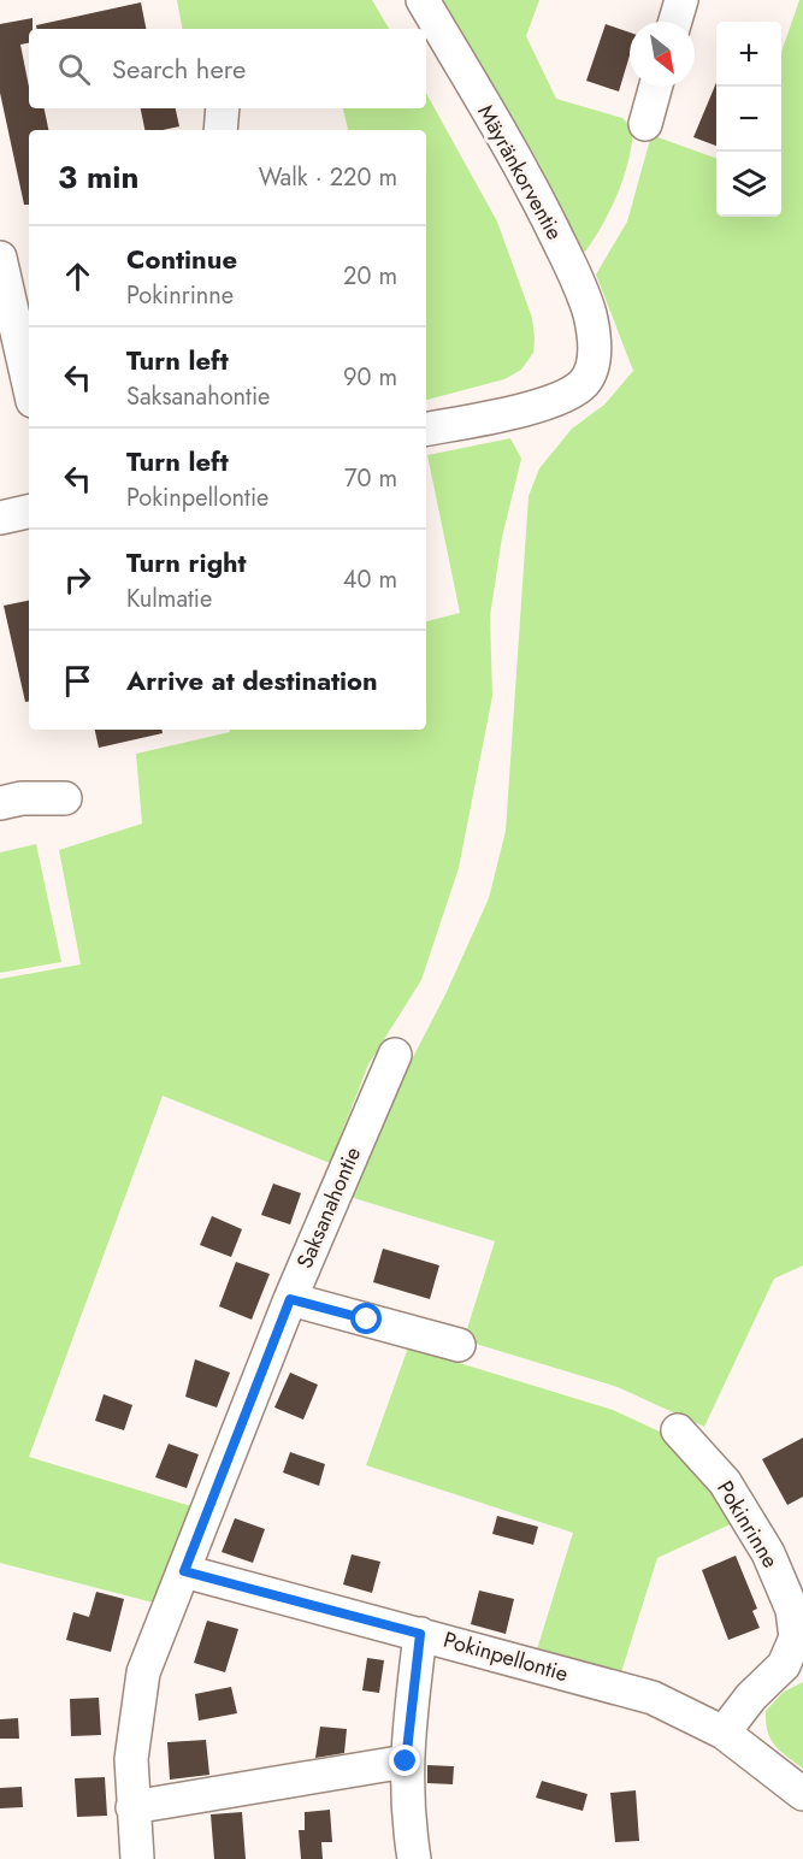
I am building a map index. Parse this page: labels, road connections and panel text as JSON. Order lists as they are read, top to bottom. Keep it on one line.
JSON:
{"streets":{"street":["Mäyränkorventie","Saksanahontie","Pokinrinne","Pokinpellontie"]},"crossings":[["Saksanahontie","Pokinpellontie"],["Pokinrinne","Pokinpellontie"]],"north":"bottom right","page":{"map_buttons":["+","−"],"search":"Search here","heading":["3 min","Walk · 220 m"],"list":[["Continue","Pokinrinne","20 m"],["Turn left","Saksanahontie","90 m"],["Turn left","Pokinpellontie","70 m"],["Turn right","Kulmatie","40 m"],"Arrive at destination"]}}
